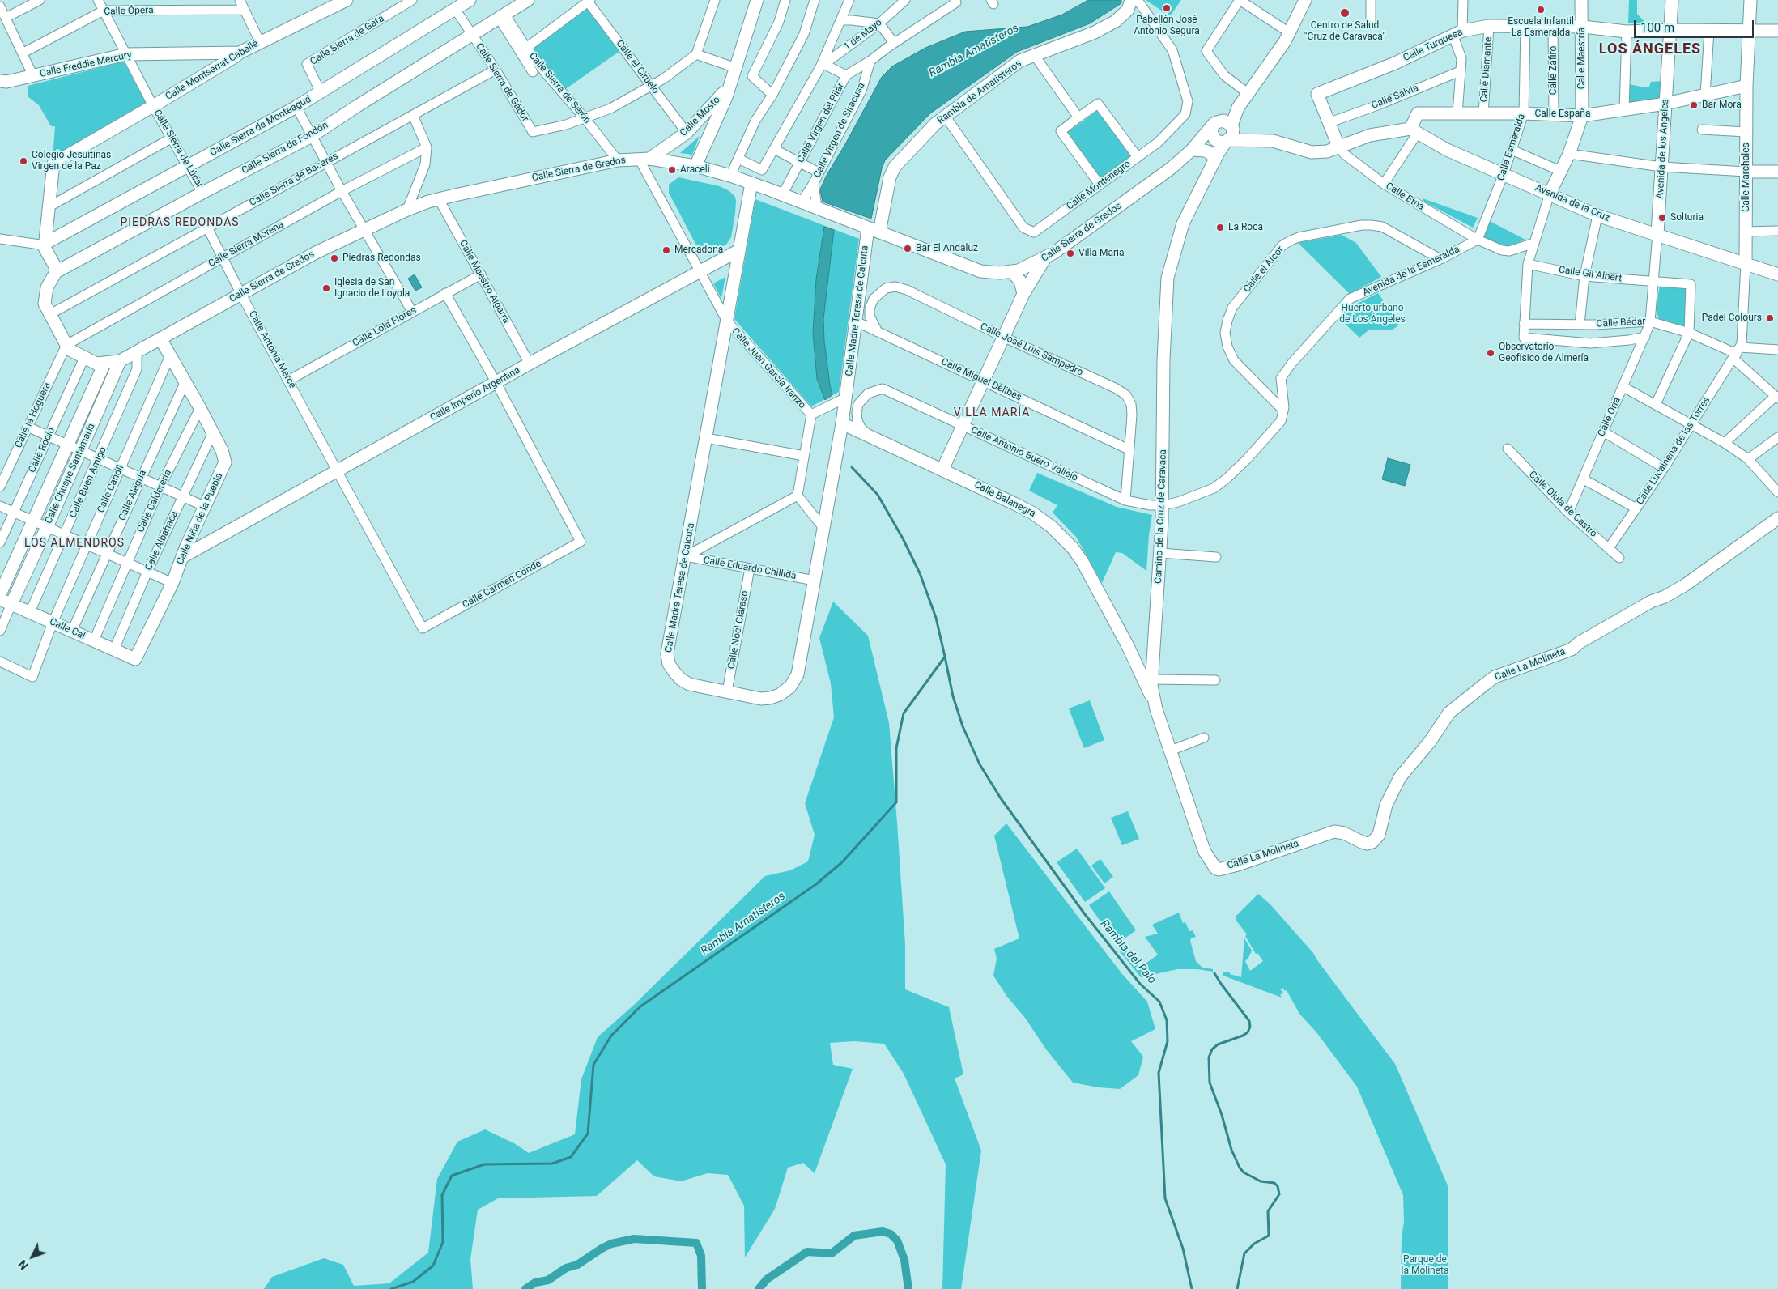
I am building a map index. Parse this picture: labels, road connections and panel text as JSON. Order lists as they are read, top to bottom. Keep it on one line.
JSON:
{"streets":{"street":["Calle Ópera","1 de Mayo","Calle Sierra de Gata","Calle Turquesa","Calle Maestría","Calle Freddie Mercury","Calle el Ciruelo","Calle Diamante","Calle Montserrat Caballé","Calle Zafiro","Calle Sierra de Gádor","Calle Sierra de Serón","Rambla de Amatisteros","Calle Salvia","Calle España","Calle Mosto","Calle Virgen del Pilar","Calle Sierra de Monteagud","Calle Virgen de Siracusa","Calle Esmeralda","Calle Sierra de Fondón","Calle Sierra de Lúcar","Avenida de los Angeles","Calle Sierra de Gredos","Calle Marchales","Calle Sierra de Bacares","Calle Montenegro","Calle Etna","Avenida de la Cruz","Calle Sierra Morena","Calle el Alcor","Avenida de la Esmeralda","Calle Gil Albert","Calle Maestro Algarra","Calle Madre Teresa de Calcuta","Calle Bédar","Calle Lola Flores","Calle Antonia Mercé","Calle José Luis Sampedro","Calle Juan García Iranzo","Calle Miguel Delibes","Calle Imperio Argentina","Calle la Hoguera","Calle Oria","Calle Rocío","Calle Lucainena de las Torres","Calle Antonio Buero Vallejo","Calle Chuspe Santamaría","Calle Buen Amigo","Calle Candil","Calle Alegría","Calle Balanegra","Calle Calderería","Calle Olula de Castro","Camino de la Cruz de Caravaca","Calle Niña de la Puebla","Calle Albahaca","Calle Eduardo Chillida","Calle Carmen Conde","Calle Cal","Calle Noel Claraso","Calle La Molineta"]},"crossings":[["Calle Ópera","Calle Sierra de Lúcar"],["Calle Sierra de Gata","Calle Sierra de Monteagud"],["Calle Turquesa","Calle Maestría"],["Calle Turquesa","Calle Diamante"],["Calle Turquesa","Calle Zafiro"],["Calle Turquesa","Calle Salvia"],["Calle Turquesa","Calle Esmeralda"],["Calle Turquesa","Avenida de los Angeles"],["Calle Turquesa","Calle Marchales"],["Calle Maestría","Calle España"],["Calle Maestría","Avenida de la Cruz"],["Calle Freddie Mercury","Calle Montserrat Caballé"],["Calle Freddie Mercury","Calle Sierra de Lúcar"],["Calle el Ciruelo","Calle Mosto"],["Calle Diamante","Calle España"],["Calle Montserrat Caballé","Calle Sierra de Lúcar"],["Calle Zafiro","Calle España"],["Calle Sierra de Gádor","Calle Sierra de Serón"],["Calle Sierra de Gádor","Calle Sierra de Monteagud"],["Calle Sierra de Gádor","Calle Sierra de Fondón"],["Calle Sierra de Gádor","Calle Sierra de Bacares"],["Calle Sierra de Serón","Calle Sierra de Fondón"],["Calle Sierra de Serón","Calle Sierra de Gredos"],["Rambla de Amatisteros","Calle Sierra de Gredos"],["Rambla de Amatisteros","Calle Montenegro"],["Rambla de Amatisteros","Calle Madre Teresa de Calcuta"],["Calle España","Calle Esmeralda"],["Calle España","Avenida de los Angeles"],["Calle España","Calle Marchales"],["Calle España","Avenida de la Cruz"],["Calle Mosto","Calle Sierra de Gredos"],["Calle Mosto","Calle Juan García Iranzo"],["Calle Virgen del Pilar","Calle Virgen de Siracusa"],["Calle Virgen del Pilar","Calle Sierra de Gredos"],["Calle Sierra de Monteagud","Calle Sierra de Lúcar"],["Calle Virgen de Siracusa","Calle Sierra de Gredos"],["Calle Esmeralda","Calle Etna"],["Calle Esmeralda","Avenida de la Cruz"],["Calle Esmeralda","Avenida de la Esmeralda"],["Calle Sierra de Fondón","Calle Sierra de Lúcar"],["Avenida de los Angeles","Avenida de la Cruz"],["Avenida de los Angeles","Calle Gil Albert"],["Avenida de los Angeles","Calle Bédar"],["Avenida de los Angeles","Calle Oria"],["Calle Sierra de Gredos","Calle Maestro Algarra"],["Calle Sierra de Gredos","Calle Madre Teresa de Calcuta"],["Calle Sierra de Gredos","Calle Antonia Mercé"],["Calle Sierra de Gredos","Calle Juan García Iranzo"],["Calle Sierra de Gredos","Calle Chuspe Santamaría"],["Calle Sierra de Gredos","Calle Buen Amigo"],["Calle Sierra de Gredos","Camino de la Cruz de Caravaca"],["Calle Sierra de Gredos","Calle Niña de la Puebla"],["Calle Marchales","Avenida de la Cruz"],["Calle Marchales","Calle Bédar"],["Calle Marchales","Calle Lucainena de las Torres"],["Calle Sierra de Bacares","Calle Antonia Mercé"],["Calle Etna","Avenida de la Esmeralda"],["Calle Sierra Morena","Calle Antonia Mercé"],["Calle Sierra Morena","Calle la Hoguera"],["Calle el Alcor","Avenida de la Esmeralda"],["Calle Gil Albert","Calle Bédar"],["Calle Maestro Algarra","Calle Lola Flores"],["Calle Maestro Algarra","Calle Imperio Argentina"],["Calle Madre Teresa de Calcuta","Calle Juan García Iranzo"],["Calle Madre Teresa de Calcuta","Calle Miguel Delibes"],["Calle Madre Teresa de Calcuta","Calle Imperio Argentina"],["Calle Madre Teresa de Calcuta","Calle Balanegra"],["Calle Madre Teresa de Calcuta","Calle Eduardo Chillida"],["Calle Madre Teresa de Calcuta","Calle Noel Claraso"],["Calle Bédar","Calle Oria"],["Calle Bédar","Calle Lucainena de las Torres"],["Calle Lola Flores","Calle Antonia Mercé"],["Calle Antonia Mercé","Calle Imperio Argentina"],["Calle Antonia Mercé","Calle Carmen Conde"],["Calle José Luis Sampedro","Calle Miguel Delibes"],["Calle José Luis Sampedro","Calle Antonio Buero Vallejo"],["Calle Juan García Iranzo","Calle Imperio Argentina"],["Calle Imperio Argentina","Calle Niña de la Puebla"],["Calle Imperio Argentina","Calle Carmen Conde"],["Calle Oria","Calle Olula de Castro"],["Calle Lucainena de las Torres","Calle Olula de Castro"],["Calle Antonio Buero Vallejo","Calle Balanegra"],["Calle Antonio Buero Vallejo","Camino de la Cruz de Caravaca"],["Calle Chuspe Santamaría","Calle Cal"],["Calle Buen Amigo","Calle Cal"],["Calle Candil","Calle Niña de la Puebla"],["Calle Candil","Calle Cal"],["Calle Alegría","Calle Niña de la Puebla"],["Calle Alegría","Calle Cal"],["Calle Balanegra","Camino de la Cruz de Caravaca"],["Calle Calderería","Calle Niña de la Puebla"],["Calle Calderería","Calle Cal"],["Camino de la Cruz de Caravaca","Calle La Molineta"],["Calle Niña de la Puebla","Calle Albahaca"],["Calle Niña de la Puebla","Calle Cal"],["Calle Albahaca","Calle Cal"],["Calle Eduardo Chillida","Calle Noel Claraso"]],"districts":["LOS ÁNGELES","PIEDRAS REDONDAS","VILLA MARÍA","LOS ALMENDROS"],"water":["Rambla Amatisteros","Rambla del Palo"],"parks":["Huerto urbano de Los Ángeles","Parque de la Molineta"],"places":["Pabellón José Antonio Segura","Escuela Infantil La Esmeralda","Centro de Salud \"Cruz de Caravaca\"","Bar Mora","Colegio Jesuitinas Virgen de la Paz","Araceli","Solturia","La Roca","Bar El Andaluz","Mercadona","Villa Maria","Piedras Redondas","Iglesia de San Ignacio de Loyola","Padel Colours","Observatorio Geofísico de Almería"],"scale_bar":"100 m","north":"bottom left"}
